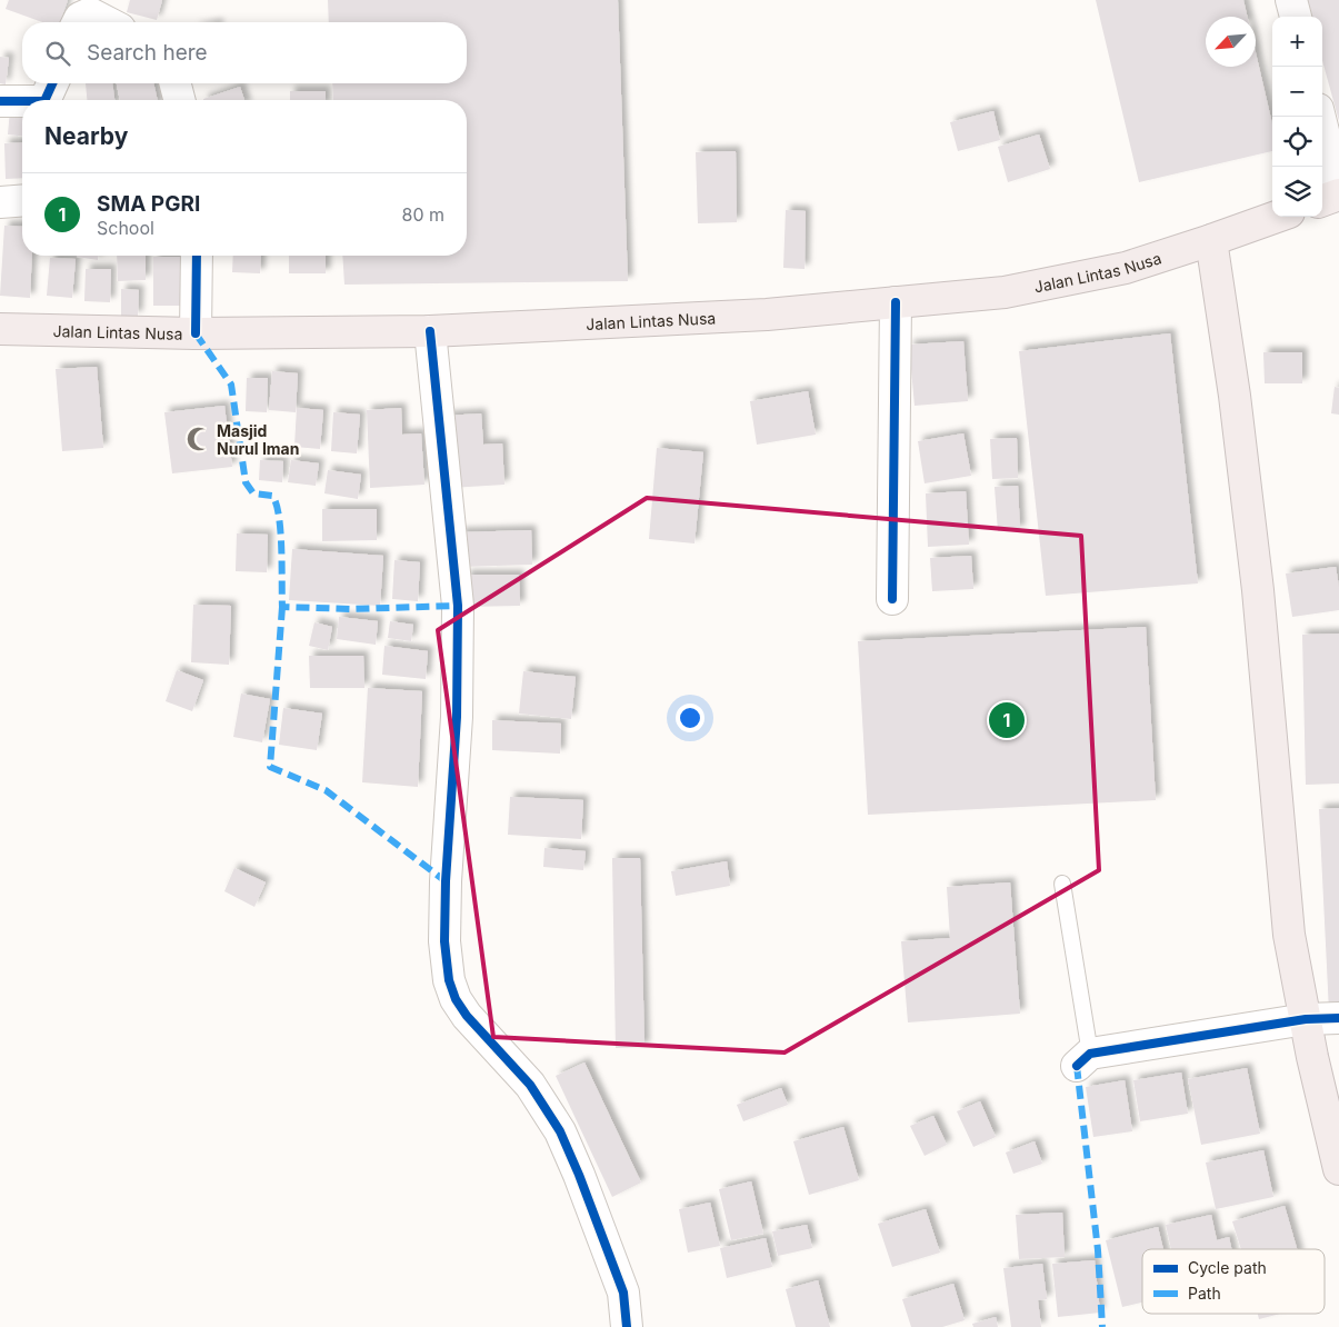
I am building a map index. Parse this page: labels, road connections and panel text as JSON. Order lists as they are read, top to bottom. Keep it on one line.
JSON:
{"streets":{"highway":["Jalan Lintas Nusa"]},"places":{"mosque":["Masjid Nurul Iman"]},"legend":["Cycle path","Path"],"north":"bottom left","page":{"map_buttons":["+","−"],"search":"Search here","heading":"Nearby","list":[{"mark":"1","name":"SMA PGRI","note":"School","value":"80 m"}],"pins":"1"}}
